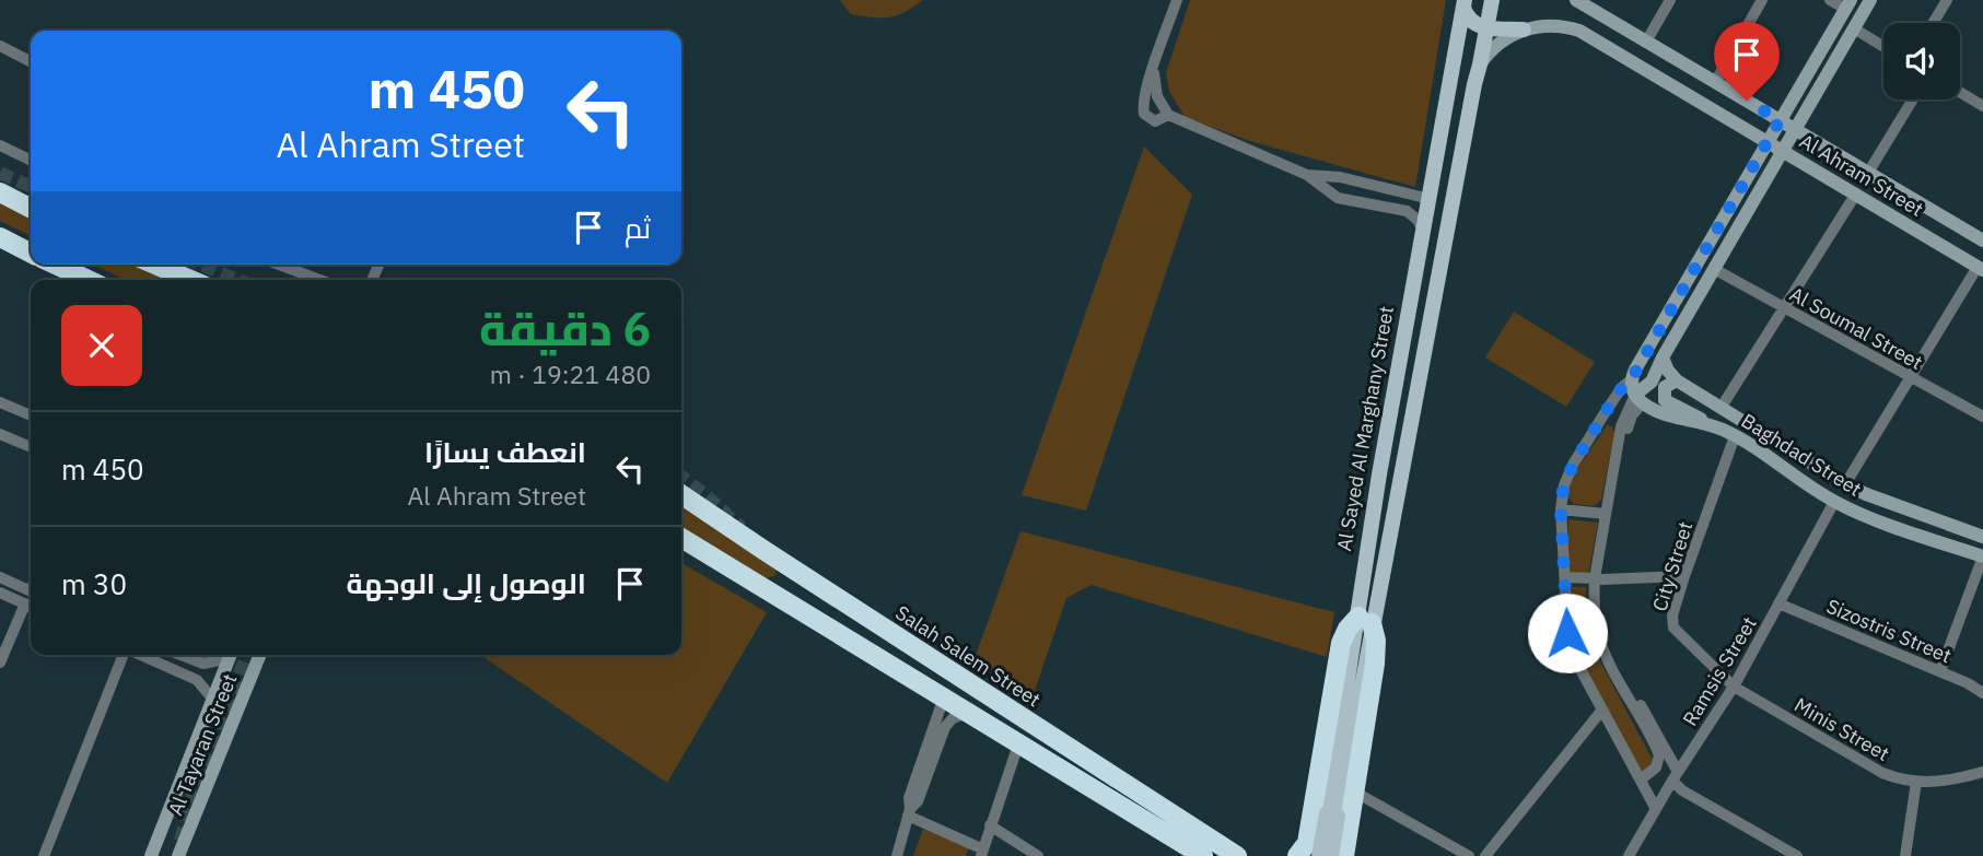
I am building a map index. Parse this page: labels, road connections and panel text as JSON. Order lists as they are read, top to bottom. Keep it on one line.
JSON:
{"streets":{"highway":["Al Sayed Al Marghany Street","Salah Salem Street"],"main road":["Al Ahram Street","Baghdad Street","Al Tayaran Street"],"street":["Al Soumal Street","City Street","Sizostris Street","Ramsis Street","Minis Street"]},"crossings":[["Al Ahram Street","Al Sayed Al Marghany Street"],["Baghdad Street","City Street"],["Baghdad Street","Ramsis Street"],["City Street","Ramsis Street"],["City Street","Minis Street"],["Sizostris Street","Ramsis Street"],["Ramsis Street","Minis Street"]],"page":{"turn":["450 m","Al Ahram Street"],"then":"ثم","heading":["6 دقيقة","480 m · 19:21"],"list":[{"name":"انعطف يسارًا","note":"Al Ahram Street","value":"450 m"},{"name":"الوصول إلى الوجهة","value":"30 m"}]}}
